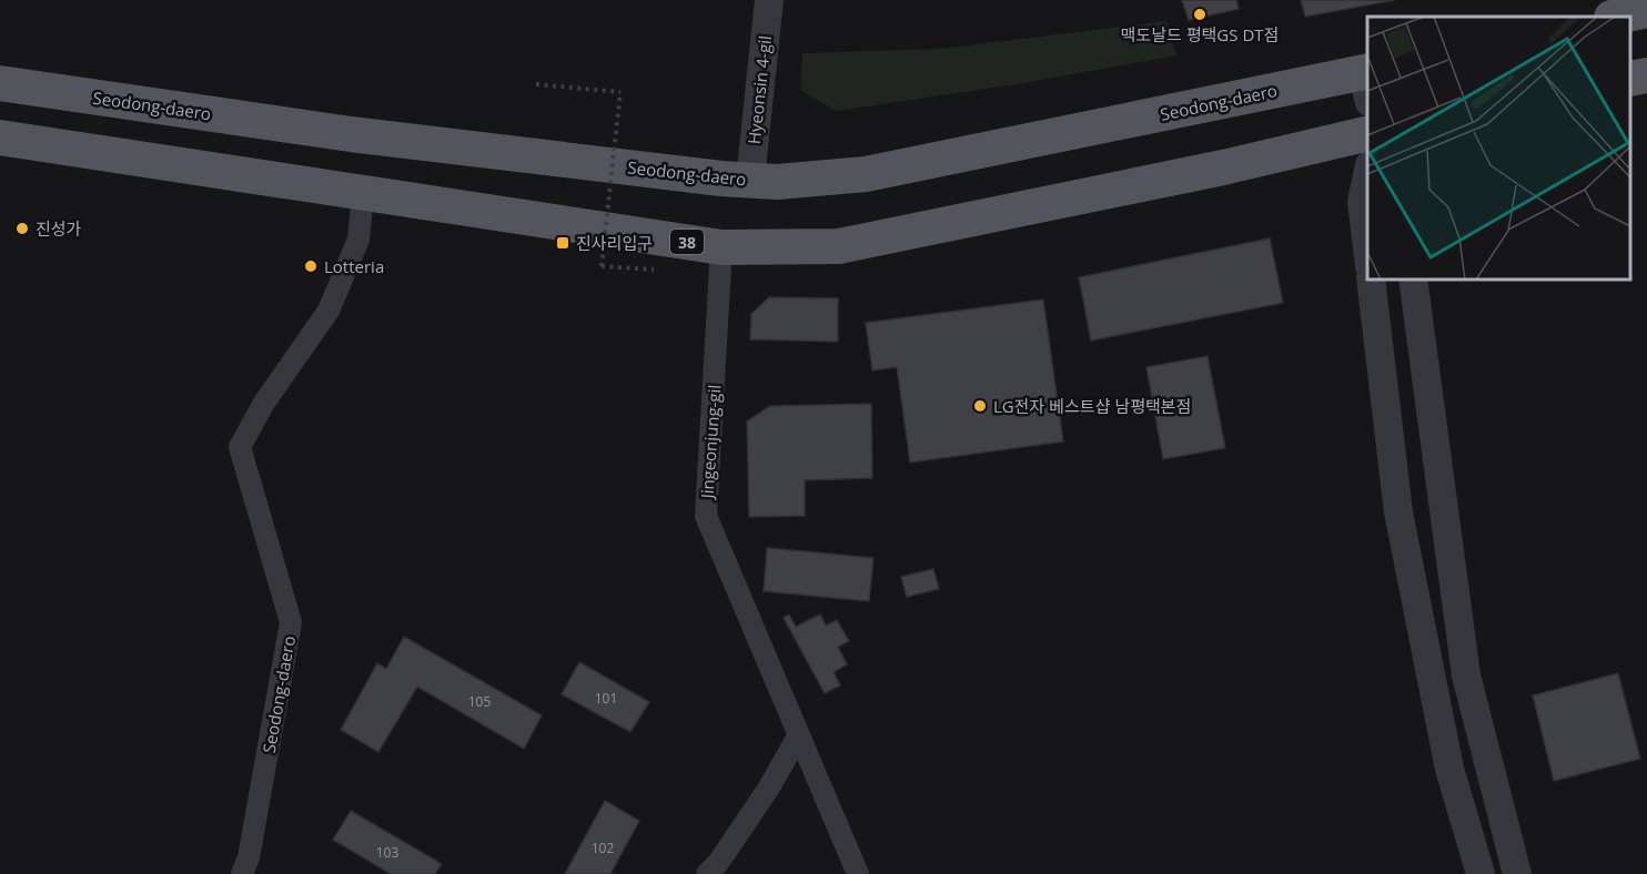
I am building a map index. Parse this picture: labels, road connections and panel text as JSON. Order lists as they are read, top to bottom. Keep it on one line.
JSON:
{"streets":{"main road":["Seodong-daero","38"],"street":["Hyeonsin 4-gil","Jingeonjung-gil"]},"crossings":[["Hyeonsin 4-gil","Seodong-daero"],["Seodong-daero","38"],["38","Jingeonjung-gil"]],"places":{"other":["맥도날드 평택GS DT점","진성가","Lotteria","LG전자 베스트샵 남평택본점"],"transit":["진사리입구"]},"house_numbers":["101","105","102","103"]}
